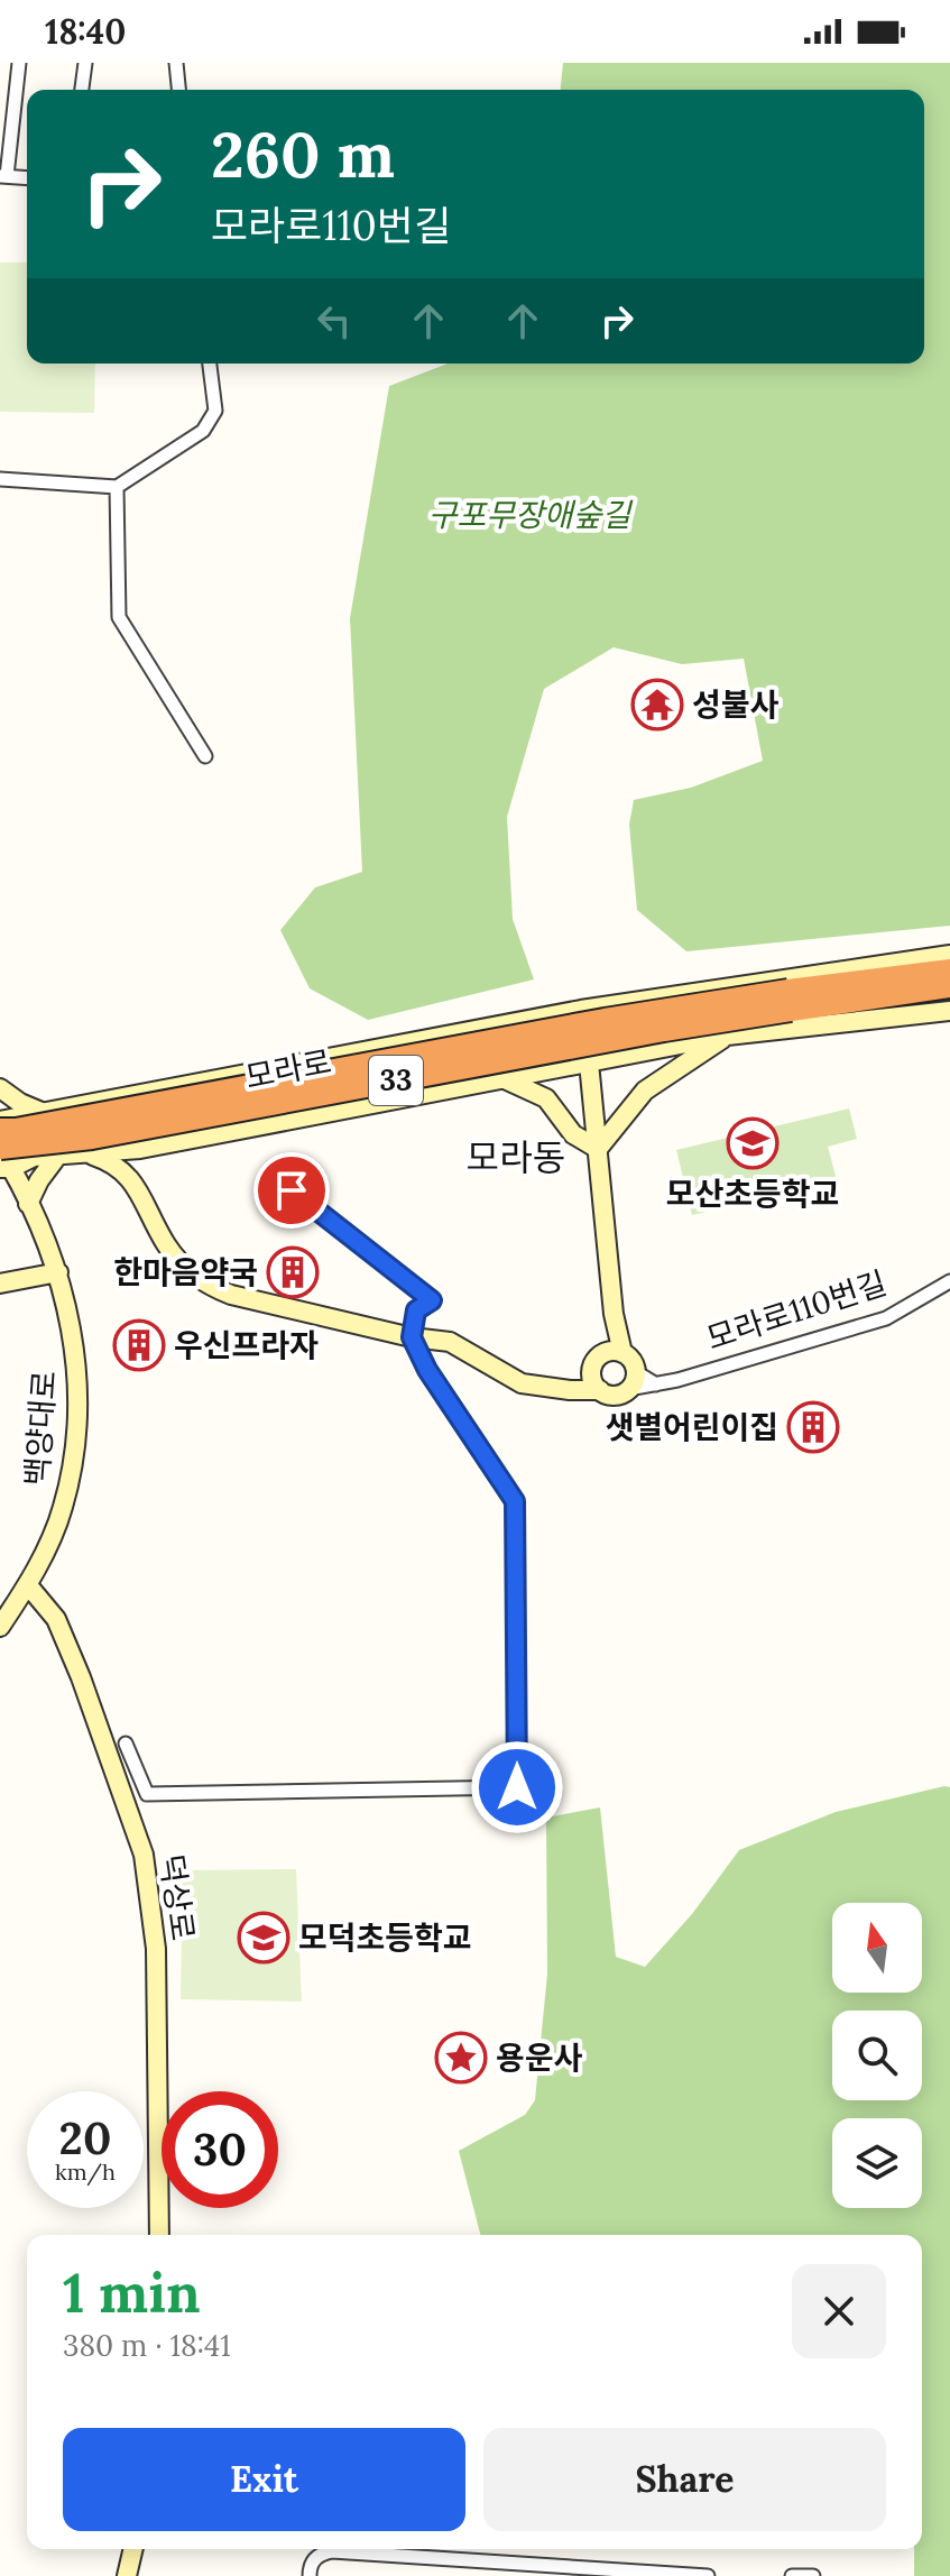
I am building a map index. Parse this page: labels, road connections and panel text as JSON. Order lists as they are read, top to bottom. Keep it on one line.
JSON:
{"streets":{"highway":["모라로","33"],"main road":["모라로110번길","백양대로","덕상로"]},"crossings":[["모라로","백양대로"],["백양대로","덕상로"]],"districts":["모라동"],"parks":["구포무장애숲길"],"places":{"temple":["성불사"],"school or university":["모산초등학교","모덕초등학교"],"building":["한마음약국","우신프라자","샛별어린이집"],"place":["용운사"]},"north":"top","page":{"status":"18:40","turn":["260 m","모라로110번길"],"speed":"20 km/h","limit":"30","heading":["1 min","380 m · 18:41"],"buttons":["Exit","Share"]}}
